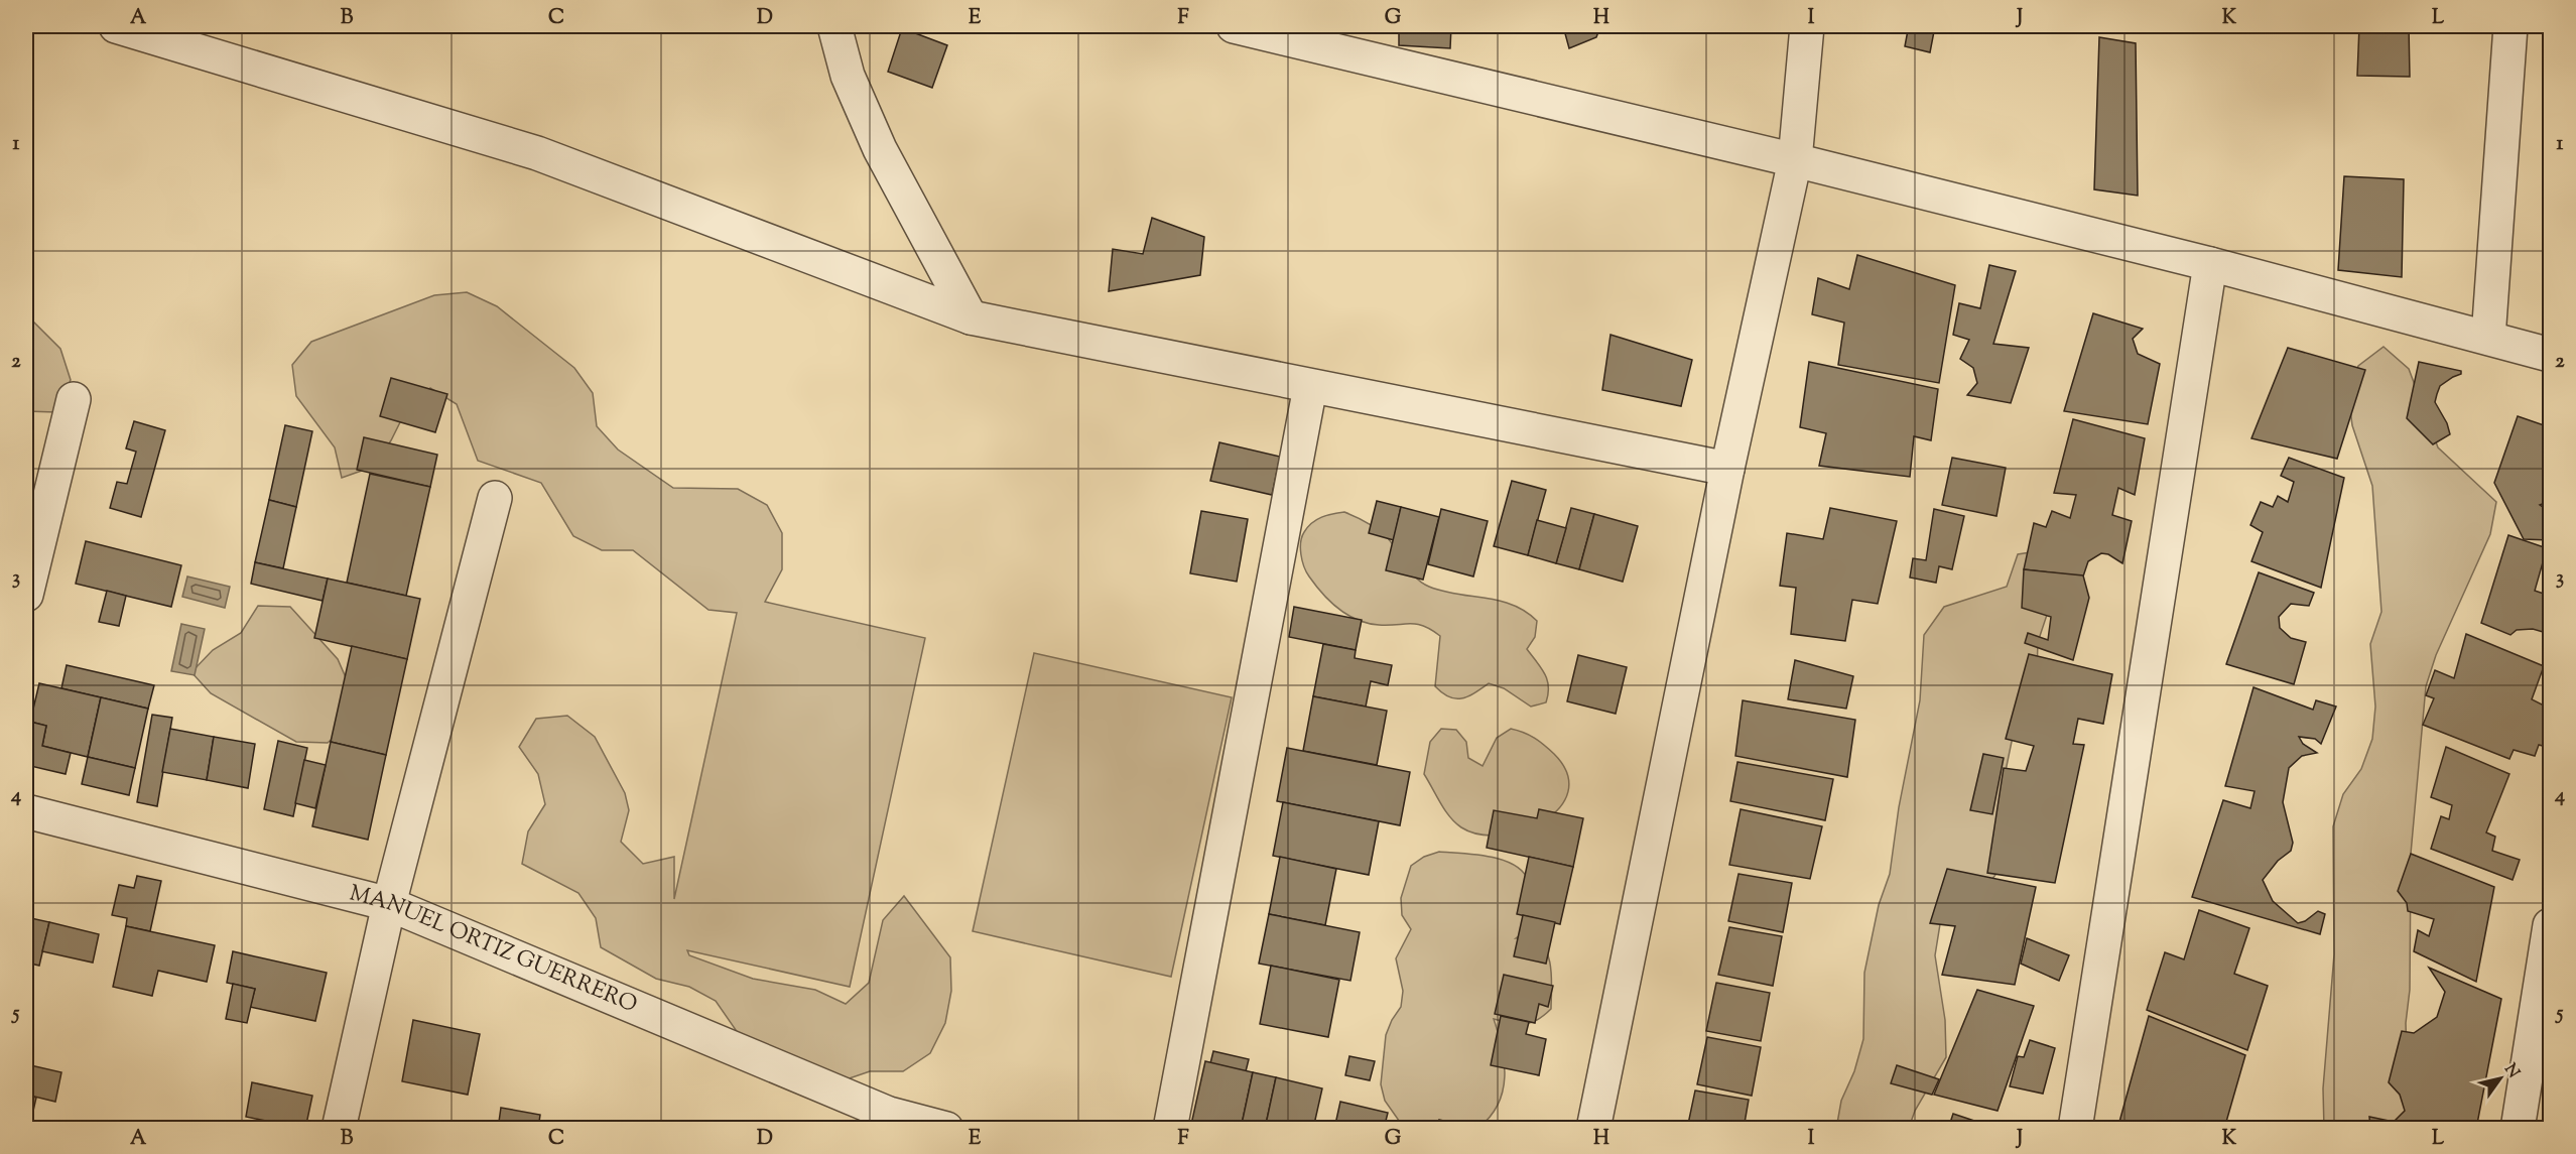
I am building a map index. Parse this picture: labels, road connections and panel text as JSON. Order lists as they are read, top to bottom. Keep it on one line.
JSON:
{"streets":{"street":["MANUEL ORTIZ GUERRERO"]},"north":"top right","grid":{"columns":["A","B","C","D","E","F","G","H","I","J","K","L"],"rows":["1","2","3","4","5"]}}
